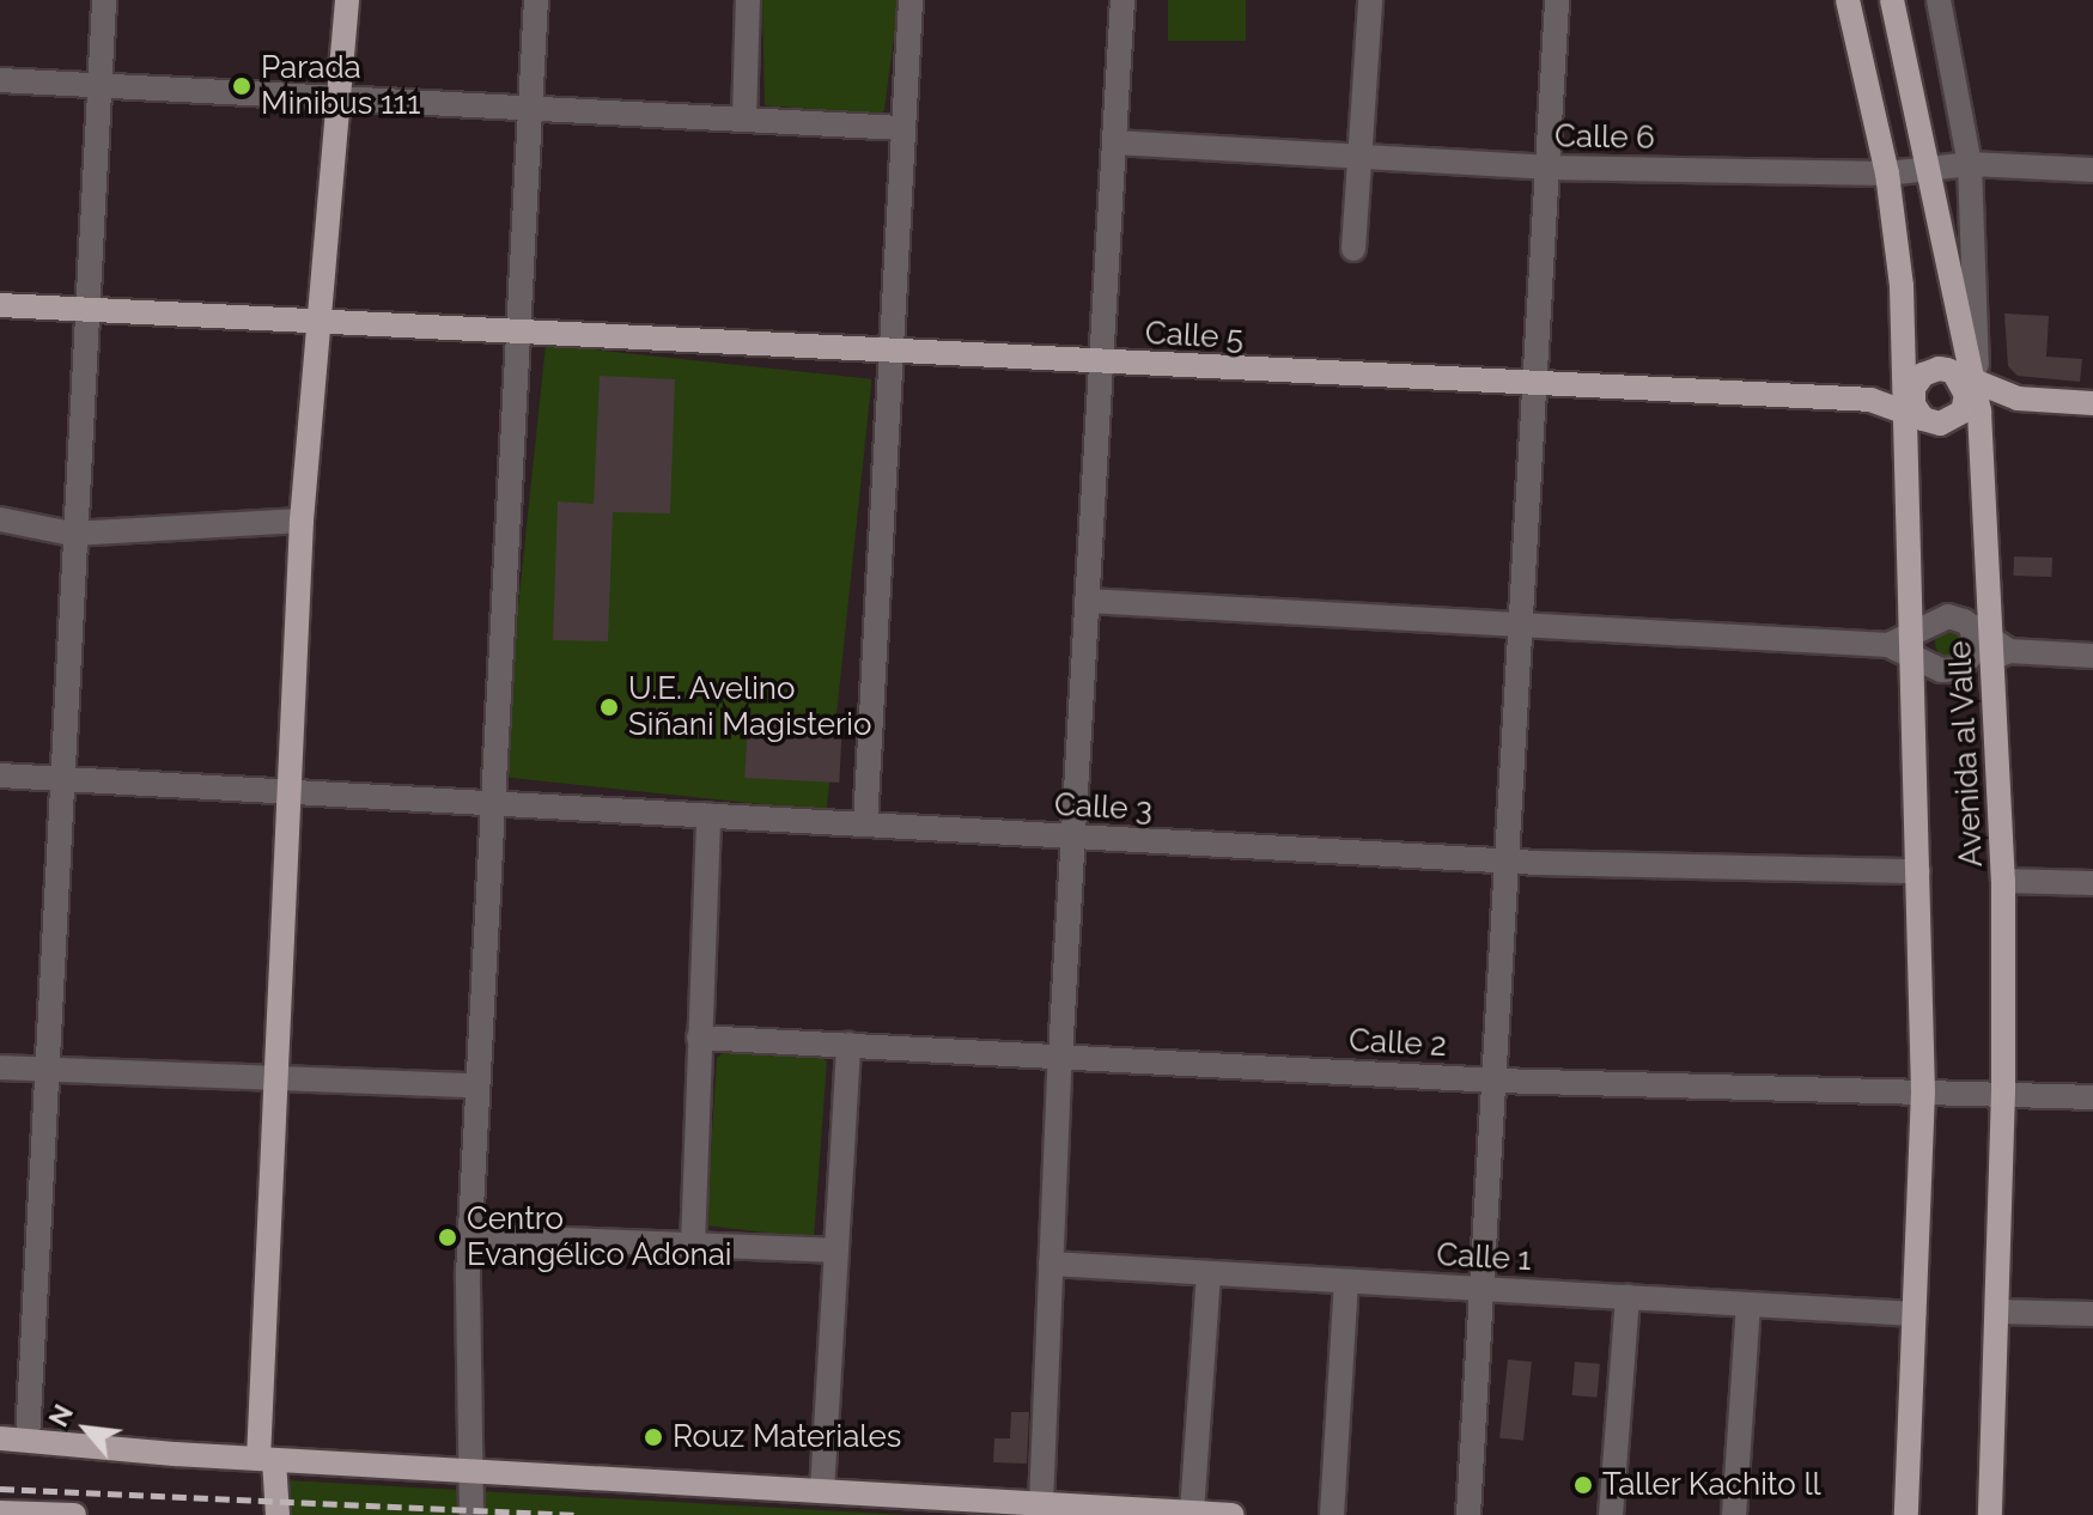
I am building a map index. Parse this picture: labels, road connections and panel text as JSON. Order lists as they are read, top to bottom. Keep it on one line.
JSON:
{"streets":{"main road":["Calle 5","Avenida al Valle"],"street":["Calle 6","Calle 3","Calle 2","Calle 1"]},"crossings":[["Calle 6","Avenida al Valle"],["Calle 5","Avenida al Valle"],["Avenida al Valle","Calle 3"],["Avenida al Valle","Calle 2"],["Avenida al Valle","Calle 1"]],"places":["Parada Minibus 111","U.E. Avelino Siñani Magisterio","Centro Evangélico Adonai","Rouz Materiales","Taller Kachito ll"],"north":"top left"}
